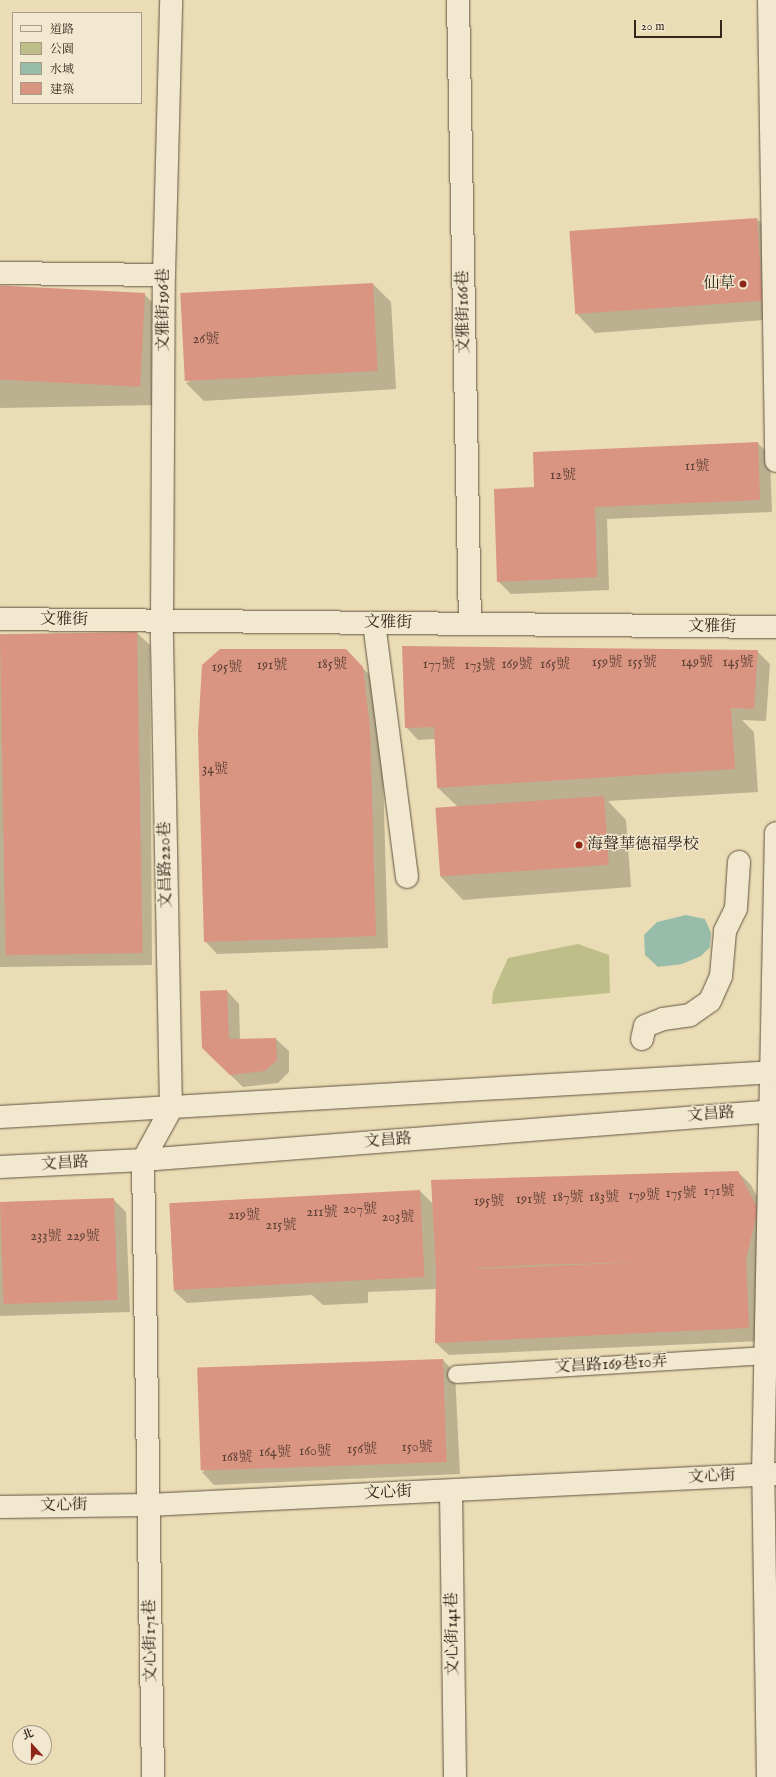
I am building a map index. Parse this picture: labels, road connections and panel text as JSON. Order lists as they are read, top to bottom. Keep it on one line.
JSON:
{"streets":{"street":["文雅街196巷","文雅街166巷","文雅街","文昌路220巷","文昌路","文心街","文心街141巷","文心街171巷"],"lane":["文昌路169巷10弄"]},"crossings":[["文雅街196巷","文雅街"],["文雅街196巷","文昌路220巷"],["文雅街166巷","文雅街"],["文雅街","文昌路220巷"],["文昌路","文心街171巷"],["文心街","文心街141巷"],["文心街","文心街171巷"]],"places":["仙草","海聲華德福學校"],"house_numbers":["26號","11號","12號","159號","155號","149號","145號","185號","177號","169號","165號","191號","173號","195號","34號","171號","175號","179號","187號","183號","191號","195號","207號","211號","219號","203號","215號","233號","229號","150號","156號","160號","164號","168號"],"legend":["道路","公園","水域","建築"],"scale_bar":"20 m","north":"top"}
